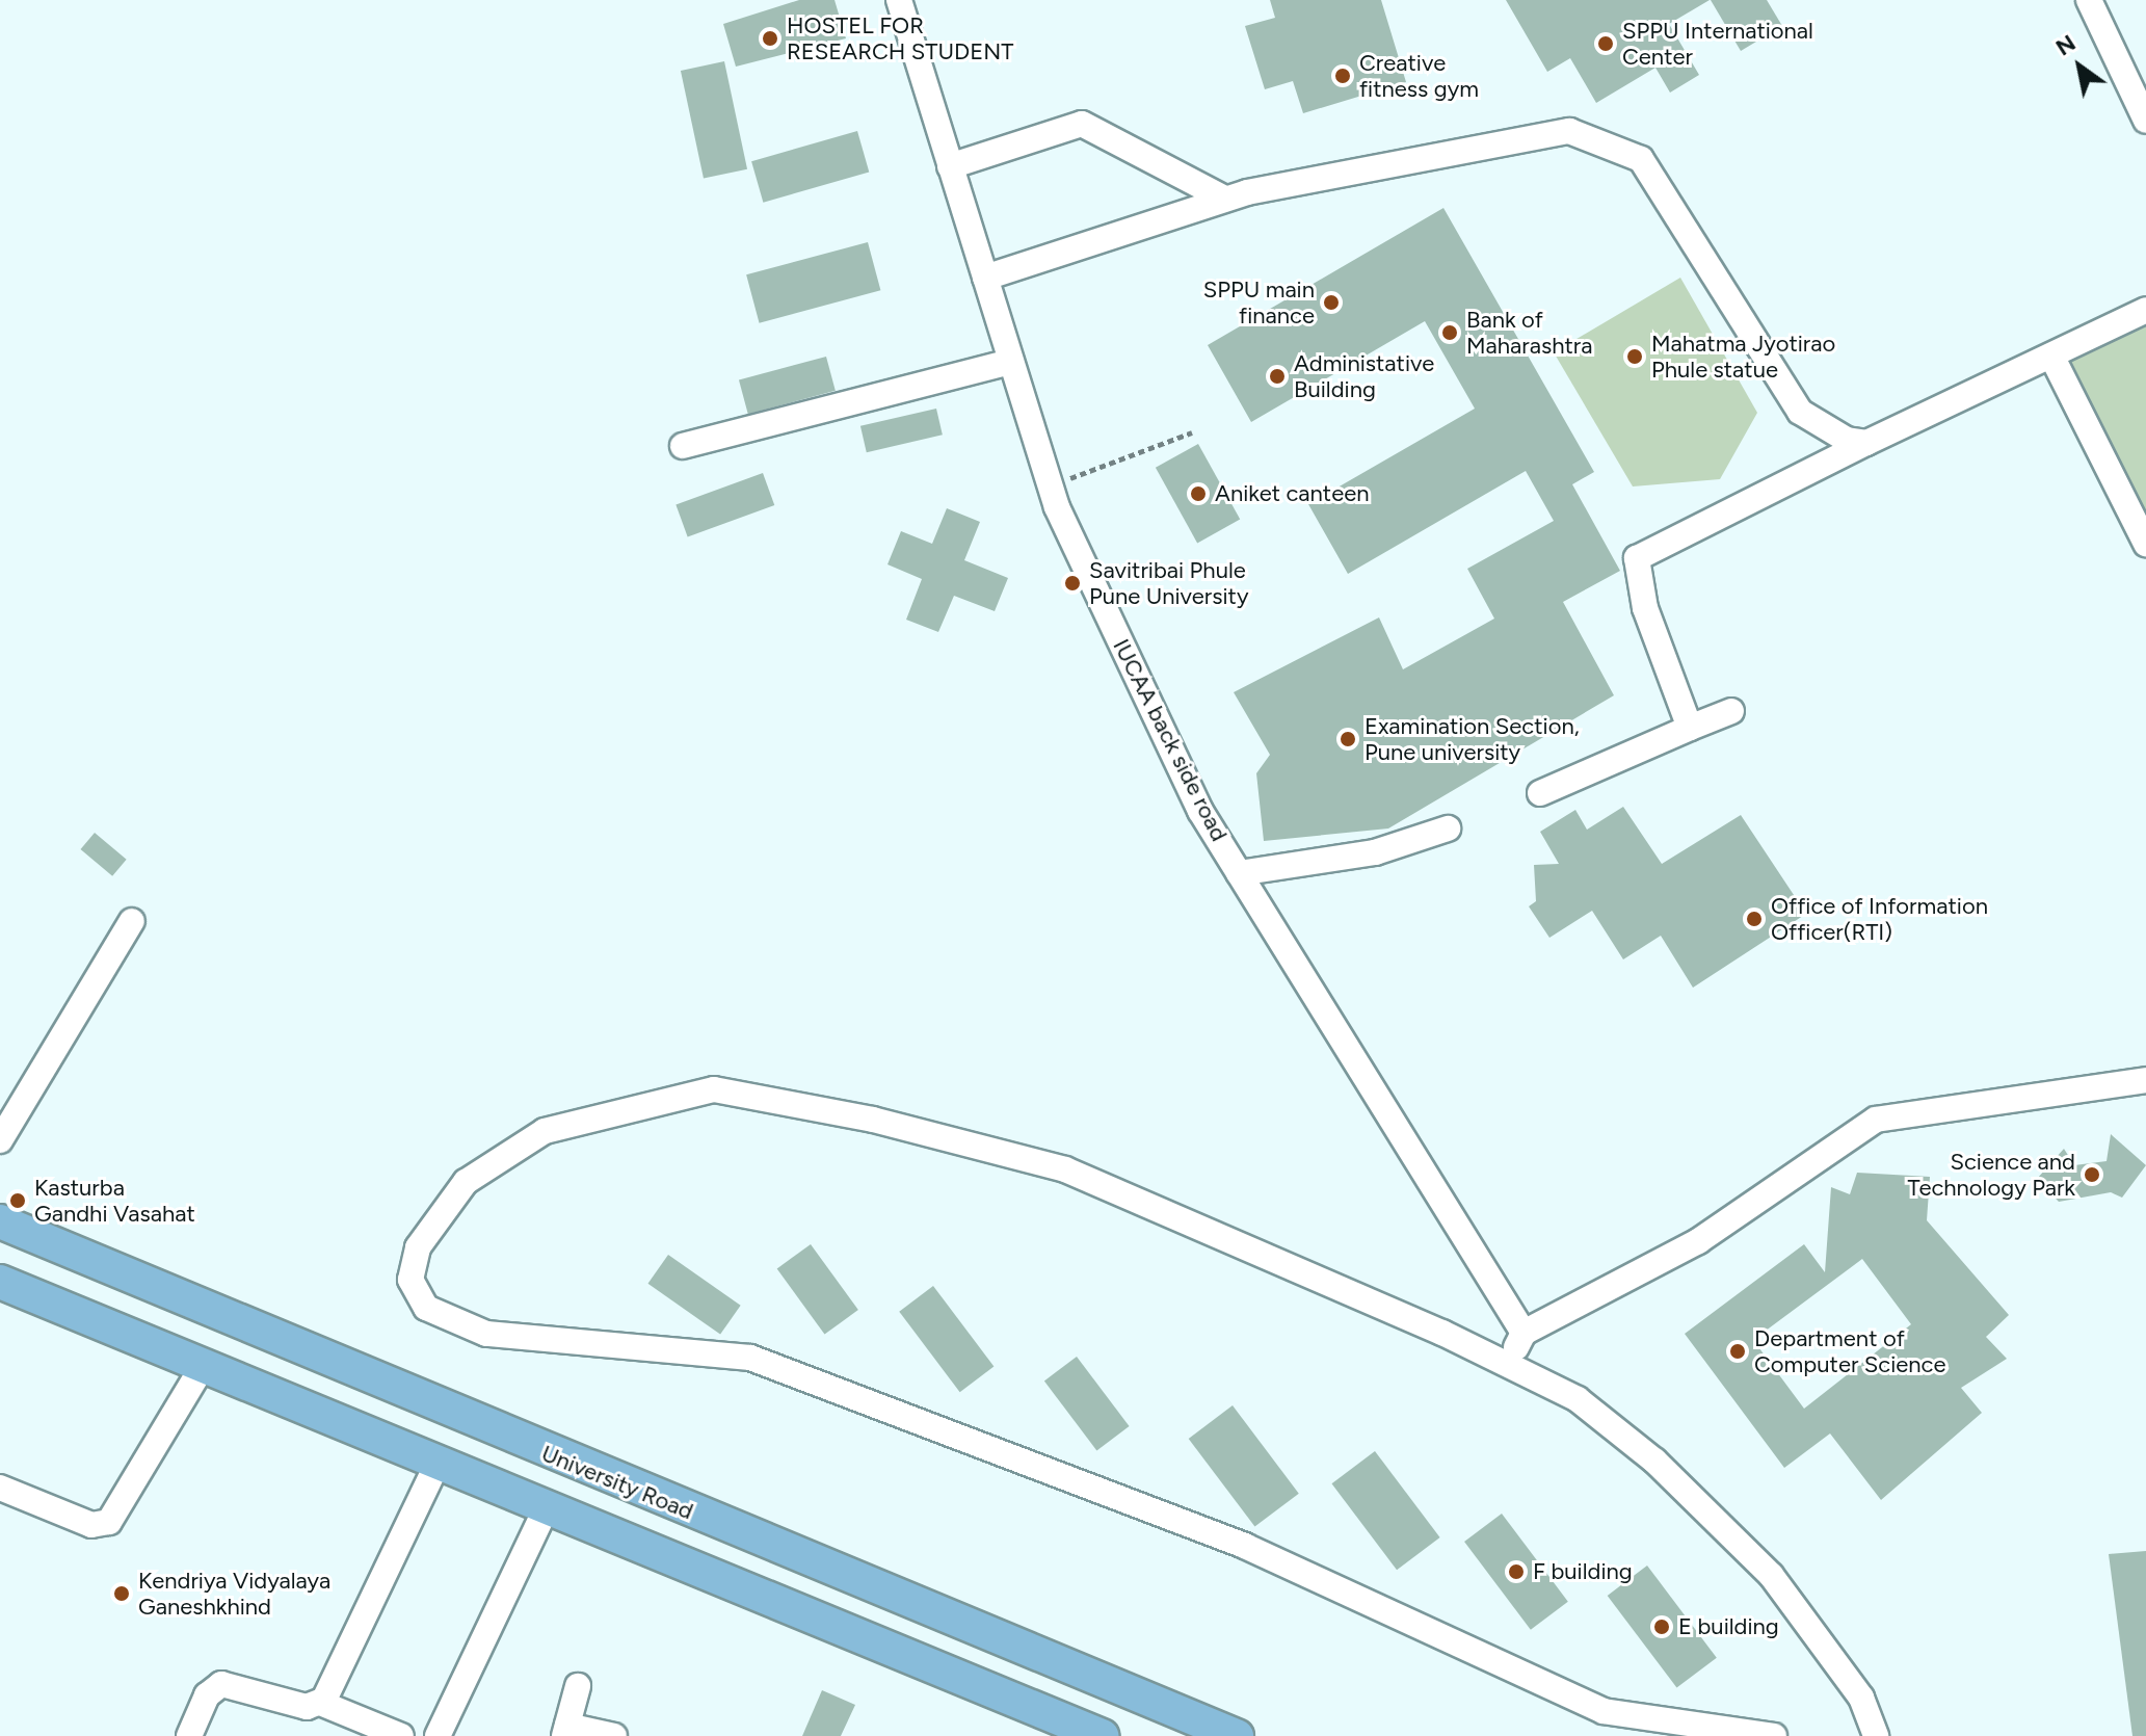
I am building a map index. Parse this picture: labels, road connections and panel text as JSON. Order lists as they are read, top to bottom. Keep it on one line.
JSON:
{"streets":{"main road":["University Road"],"street":["IUCAA back side road"]},"places":["HOSTEL FOR RESEARCH STUDENT","SPPU International Center","Creative fitness gym","SPPU main finance","Bank of Maharashtra","Mahatma Jyotirao Phule statue","Administative Building","Aniket canteen","Savitribai Phule Pune University","Examination Section, Pune university","Office of Information Officer(RTI)","Science and Technology Park","Kasturba Gandhi Vasahat","Department of Computer Science","F building","Kendriya Vidyalaya Ganeshkhind","E building"],"north":"top left"}
